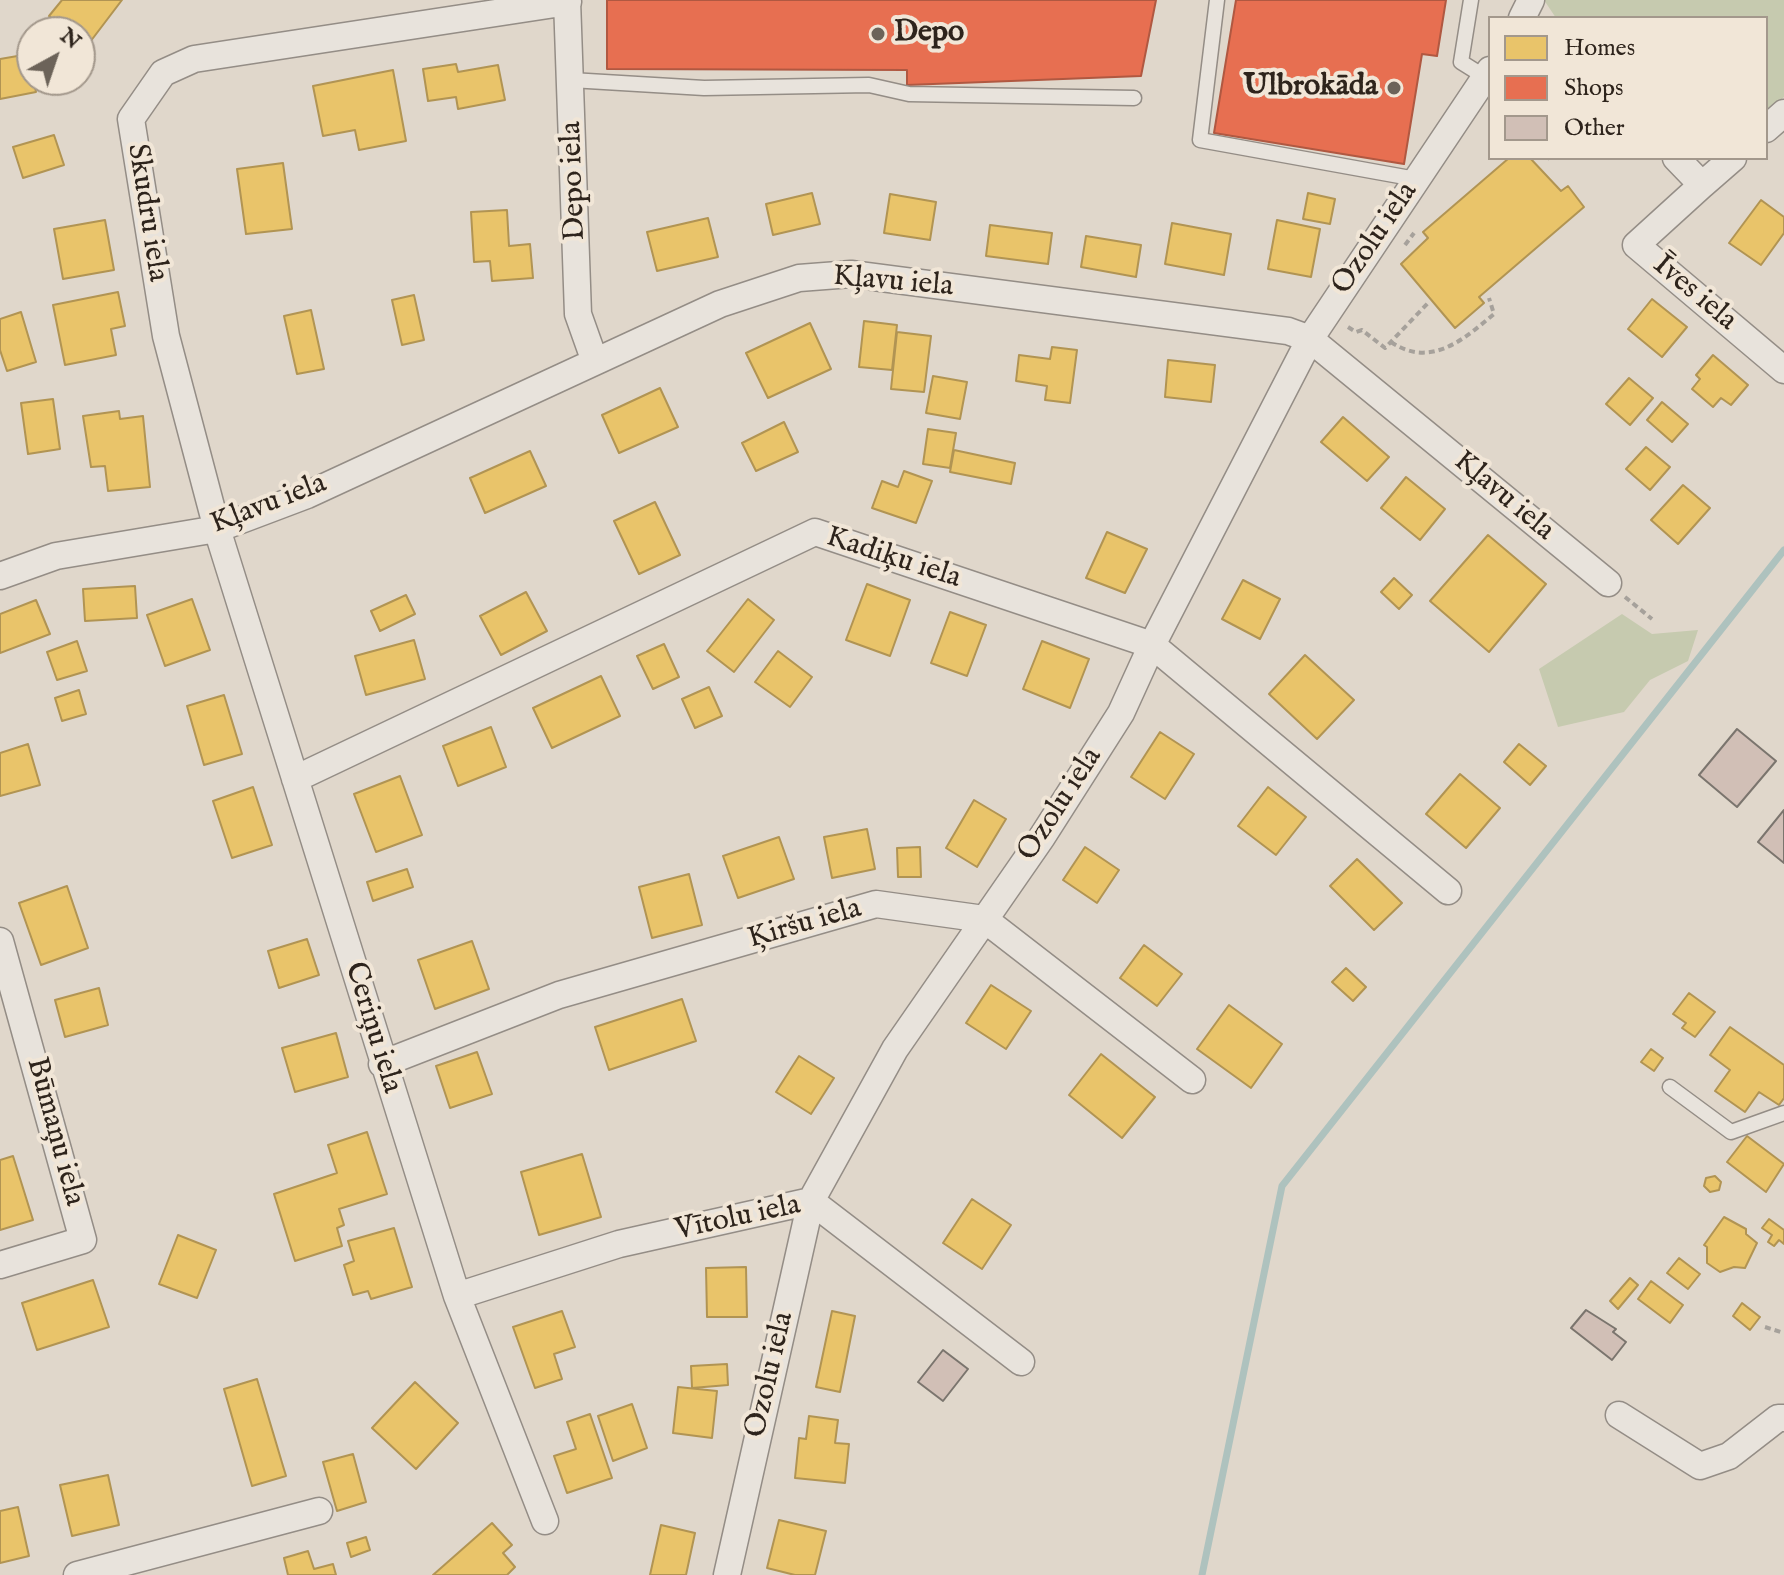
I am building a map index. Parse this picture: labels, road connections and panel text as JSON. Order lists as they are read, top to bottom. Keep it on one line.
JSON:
{"streets":{"street":["Depo iela","Skudru iela","Ozolu iela","Kļavu iela","Īves iela","Kadiķu iela","Ķiršu iela","Ceriņu iela","Būmaņu iela","Vītolu iela"]},"crossings":[["Depo iela","Skudru iela"],["Depo iela","Kļavu iela"],["Skudru iela","Kļavu iela"],["Skudru iela","Ceriņu iela"],["Ozolu iela","Kļavu iela"],["Ozolu iela","Kadiķu iela"],["Ozolu iela","Ķiršu iela"],["Ozolu iela","Vītolu iela"],["Kļavu iela","Ceriņu iela"],["Kadiķu iela","Ceriņu iela"],["Ķiršu iela","Ceriņu iela"],["Ceriņu iela","Vītolu iela"]],"places":["Depo","Ulbrokāda"],"legend":["Homes","Shops","Other"],"north":"top right"}
